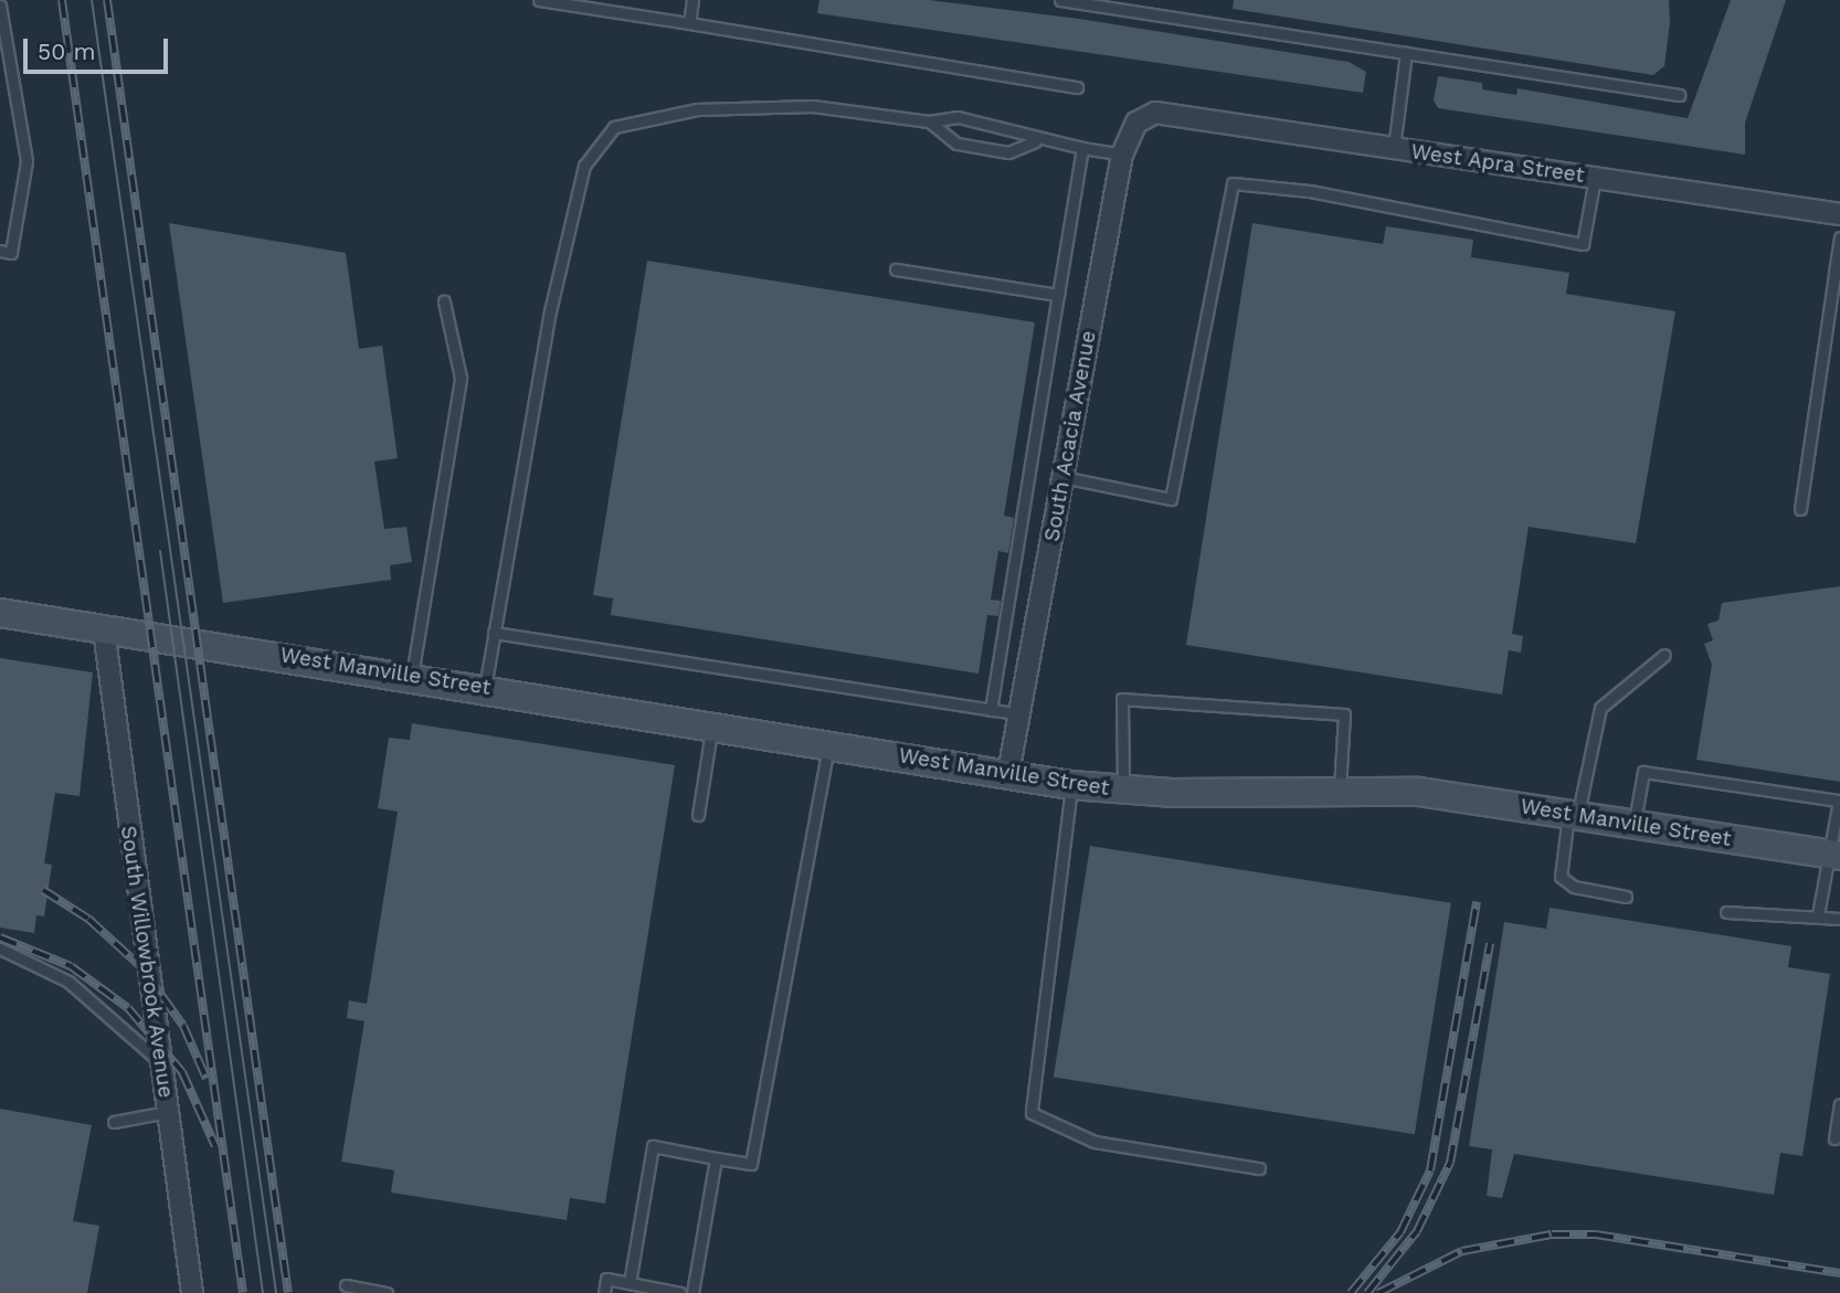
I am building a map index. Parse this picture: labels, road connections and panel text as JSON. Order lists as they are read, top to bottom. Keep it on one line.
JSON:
{"streets":{"street":["West Apra Street","South Acacia Avenue","West Manville Street","South Willowbrook Avenue"]},"crossings":[["West Apra Street","South Acacia Avenue"],["South Acacia Avenue","West Manville Street"],["West Manville Street","South Willowbrook Avenue"]],"scale_bar":"50 m"}
